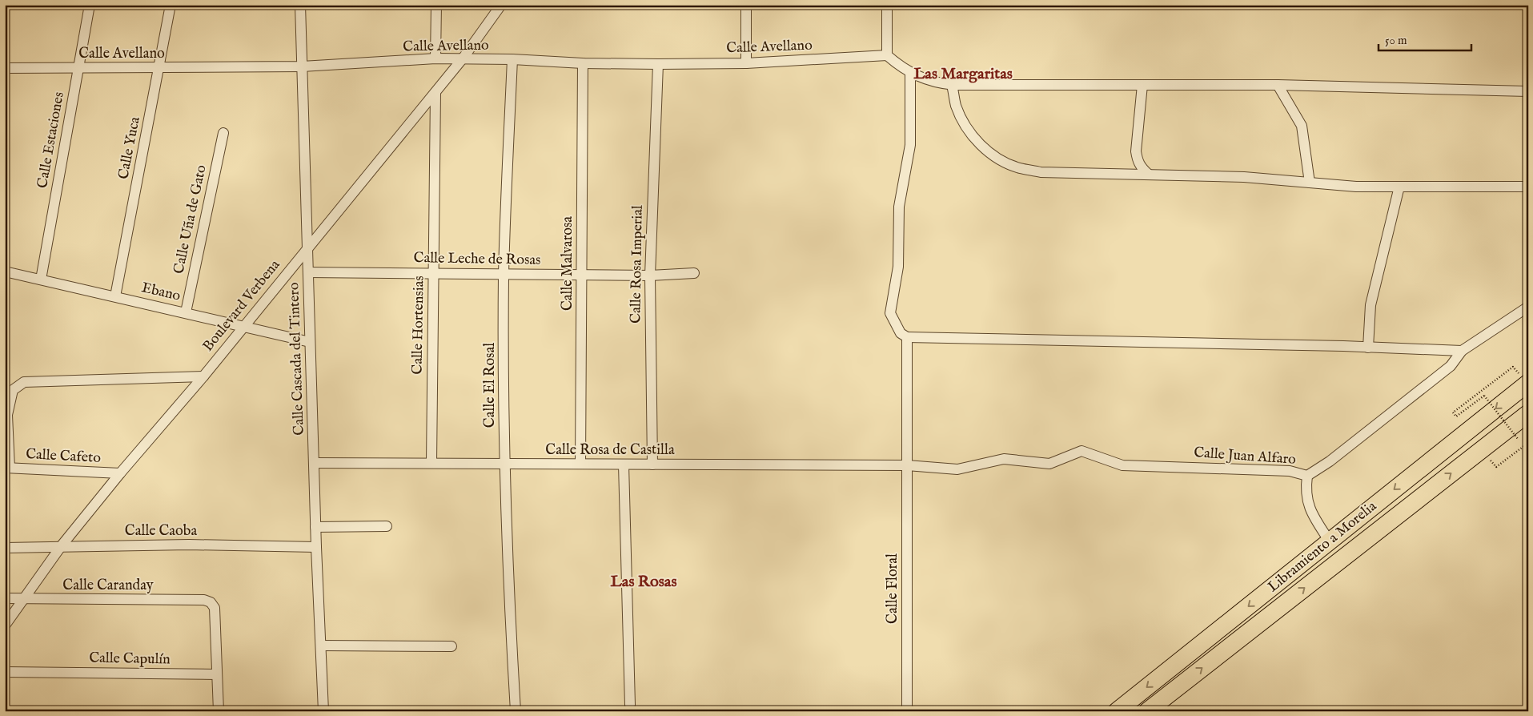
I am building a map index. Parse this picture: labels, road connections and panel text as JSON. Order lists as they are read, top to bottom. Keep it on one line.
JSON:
{"streets":{"highway":["Libramiento a Morelia"],"street":["Calle Avellano","Calle Estaciones","Calle Yuca","Calle Uña de Gato","Calle Leche de Rosas","Calle Malvarosa","Calle Rosa Imperial","Ebano","Boulevard Verbena","Calle Hortensias","Calle Cascada del Tintero","Calle El Rosal","Calle Rosa de Castilla","Calle Cafeto","Calle Juan Alfaro","Calle Caoba","Calle Caranday","Calle Floral","Calle Capulín"]},"crossings":[["Calle Avellano","Calle Estaciones"],["Calle Avellano","Calle Yuca"],["Calle Avellano","Calle Malvarosa"],["Calle Avellano","Calle Rosa Imperial"],["Calle Avellano","Boulevard Verbena"],["Calle Avellano","Calle Cascada del Tintero"],["Calle Avellano","Calle El Rosal"],["Calle Estaciones","Ebano"],["Calle Yuca","Ebano"],["Calle Uña de Gato","Ebano"],["Calle Leche de Rosas","Calle Malvarosa"],["Calle Leche de Rosas","Calle Rosa Imperial"],["Calle Leche de Rosas","Calle Hortensias"],["Calle Leche de Rosas","Calle Cascada del Tintero"],["Calle Leche de Rosas","Calle El Rosal"],["Calle Malvarosa","Calle Rosa de Castilla"],["Calle Rosa Imperial","Calle Rosa de Castilla"],["Ebano","Boulevard Verbena"],["Ebano","Calle Cascada del Tintero"],["Boulevard Verbena","Calle Hortensias"],["Boulevard Verbena","Calle Cascada del Tintero"],["Boulevard Verbena","Calle Cafeto"],["Boulevard Verbena","Calle Caoba"],["Boulevard Verbena","Calle Caranday"],["Calle Hortensias","Calle Rosa de Castilla"],["Calle Cascada del Tintero","Calle Rosa de Castilla"],["Calle Cascada del Tintero","Calle Caoba"],["Calle El Rosal","Calle Rosa de Castilla"],["Calle Rosa de Castilla","Calle Juan Alfaro"],["Calle Rosa de Castilla","Calle Floral"],["Calle Juan Alfaro","Calle Floral"],["Calle Caranday","Calle Capulín"]],"districts":["Las Margaritas","Las Rosas"],"scale_bar":"50 m"}
